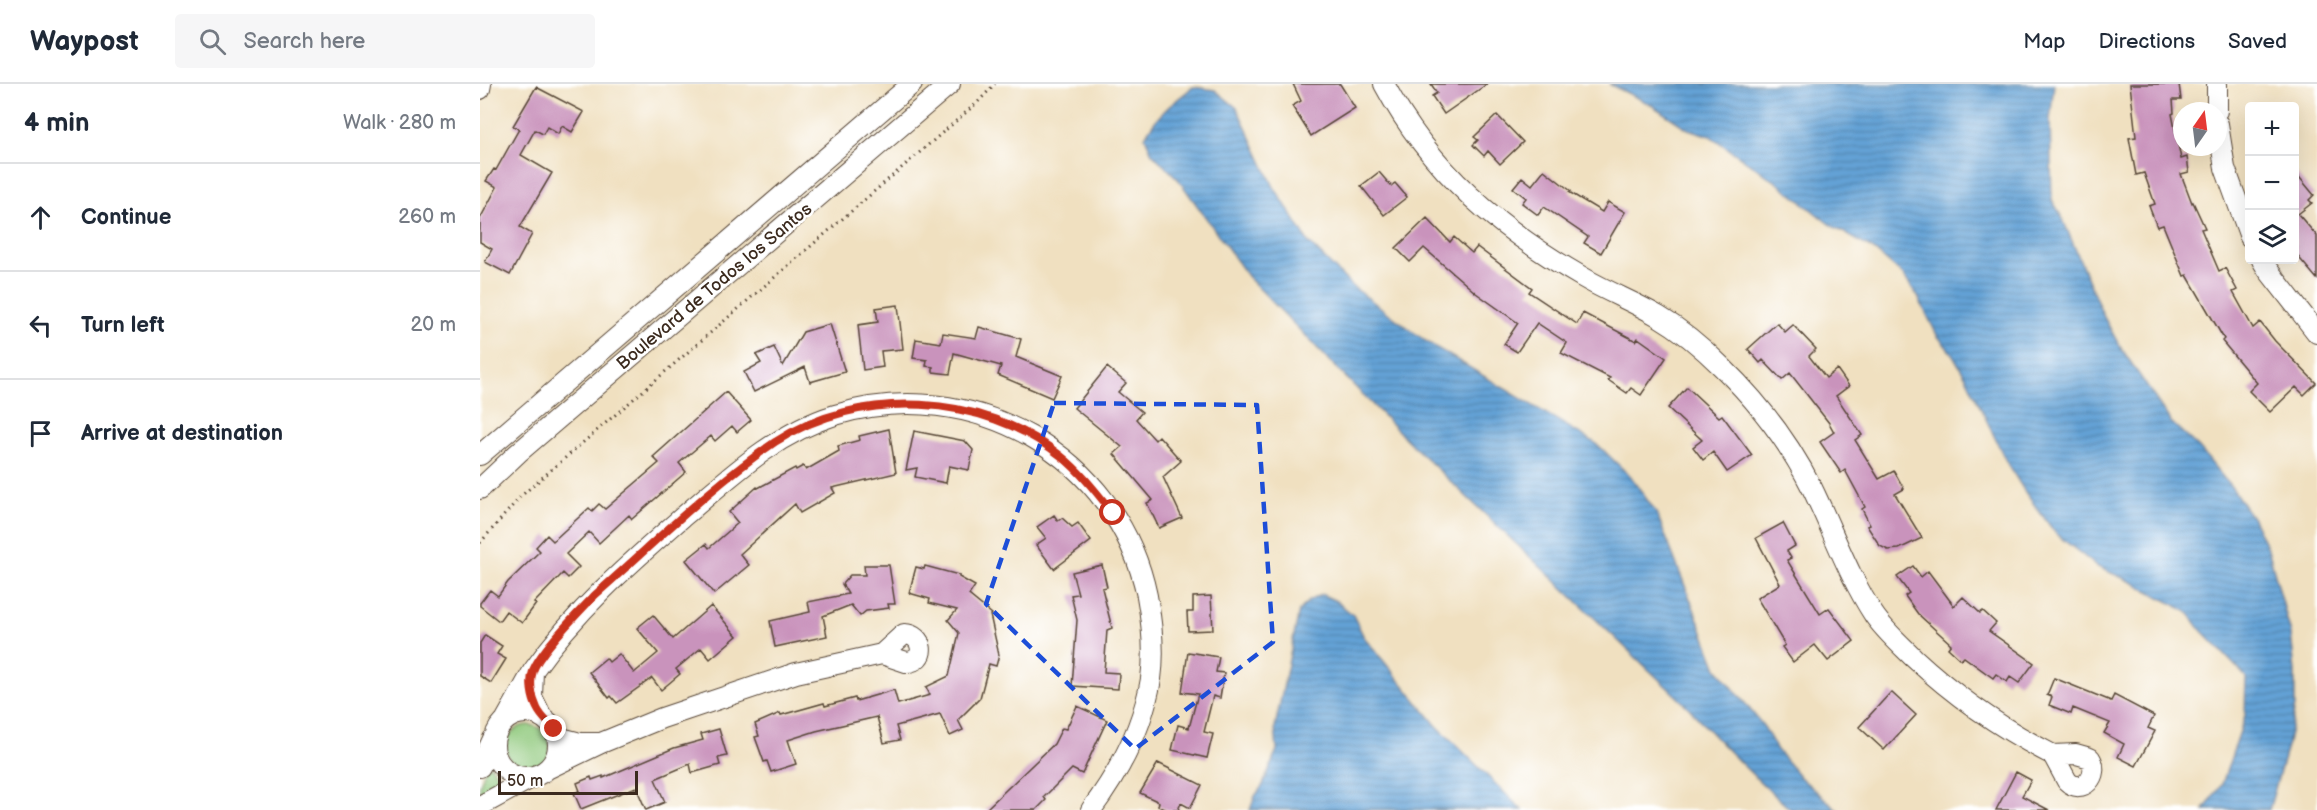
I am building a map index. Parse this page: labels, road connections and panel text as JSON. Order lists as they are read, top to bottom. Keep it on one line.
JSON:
{"streets":{"street":["Boulevard de Todos los Santos"]},"scale_bar":"50 m","north":"top","page":{"header":"Waypost","search":"Search here","nav":["Map","Directions","Saved"],"heading":["4 min","Walk · 280 m"],"map_buttons":["+","−"],"list":[["Continue","260 m"],["Turn left","20 m"],"Arrive at destination"],"scale":"50 m"}}
